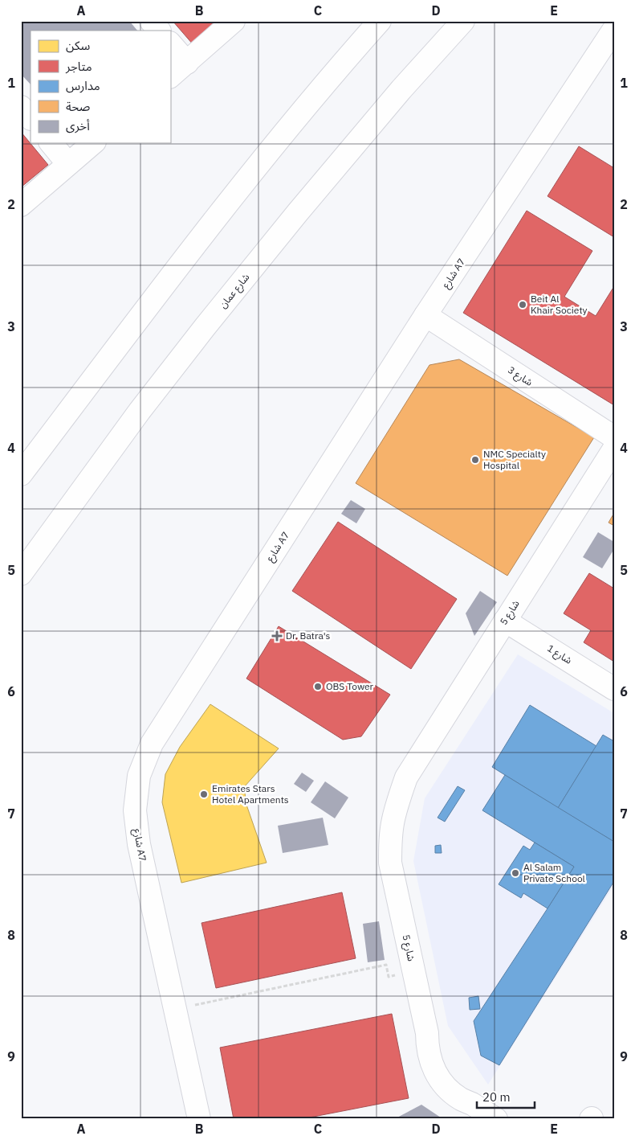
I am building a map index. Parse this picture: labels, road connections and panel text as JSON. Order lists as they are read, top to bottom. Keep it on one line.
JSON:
{"streets":{"street":["شارع A7","شارع عمان","شارع 3","شارع 5","شارع 1"]},"crossings":[["شارع A7","شارع 3"],["شارع 5","شارع 1"]],"places":{"other":["Beit Al Khair Society","NMC Specialty Hospital","OBS Tower","Emirates Stars Hotel Apartments","Al Salam Private School"],"health":["Dr. Batra's"]},"legend":["سكن","متاجر","مدارس","صحة","أخرى"],"scale_bar":"20 m","grid":{"columns":["A","B","C","D","E"],"rows":["1","2","3","4","5","6","7","8","9"]}}
